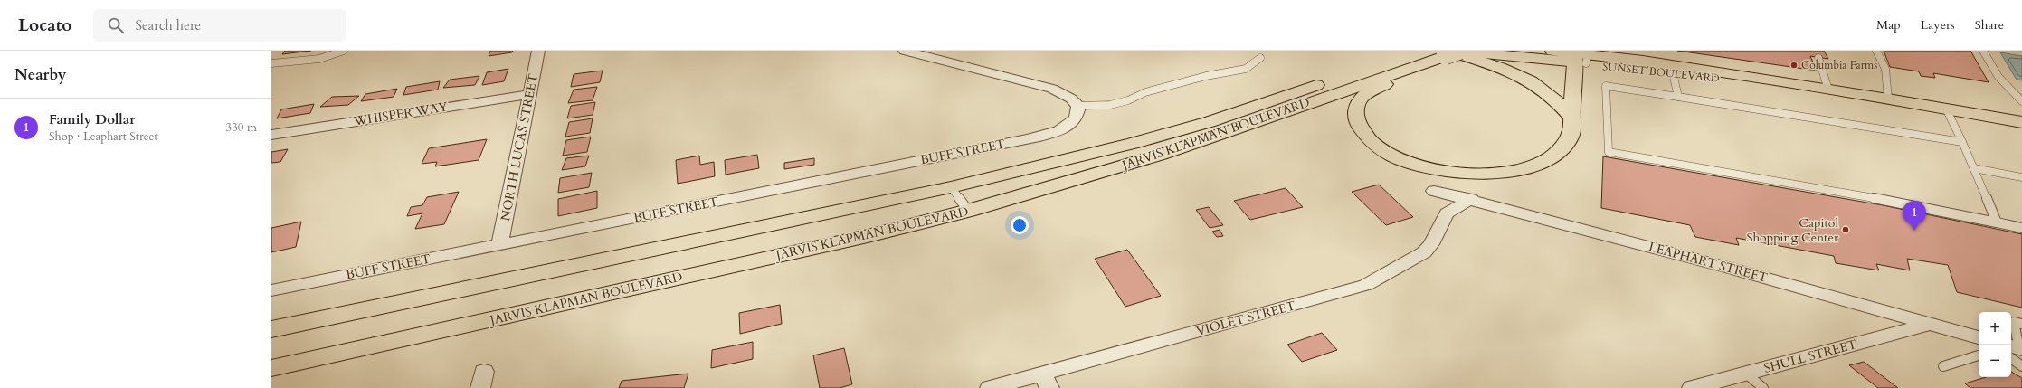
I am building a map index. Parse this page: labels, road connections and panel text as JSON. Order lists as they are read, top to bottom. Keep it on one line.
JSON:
{"streets":{"main road":["SUNSET BOULEVARD","JARVIS KLAPMAN BOULEVARD"],"street":["WHISPER WAY","NORTH LUCAS STREET","BUFF STREET","LEAPHART STREET","VIOLET STREET","SHULL STREET"]},"crossings":[["WHISPER WAY","NORTH LUCAS STREET"],["NORTH LUCAS STREET","BUFF STREET"],["LEAPHART STREET","VIOLET STREET"],["LEAPHART STREET","SHULL STREET"]],"places":["Columbia Farms","Capitol Shopping Center"],"page":{"header":"Locato","search":"Search here","nav":["Map","Layers","Share"],"heading":"Nearby","list":[{"mark":"1","name":"Family Dollar","note":"Shop · Leaphart Street","value":"330 m"}],"pins":"1","map_buttons":["+","−"]}}
